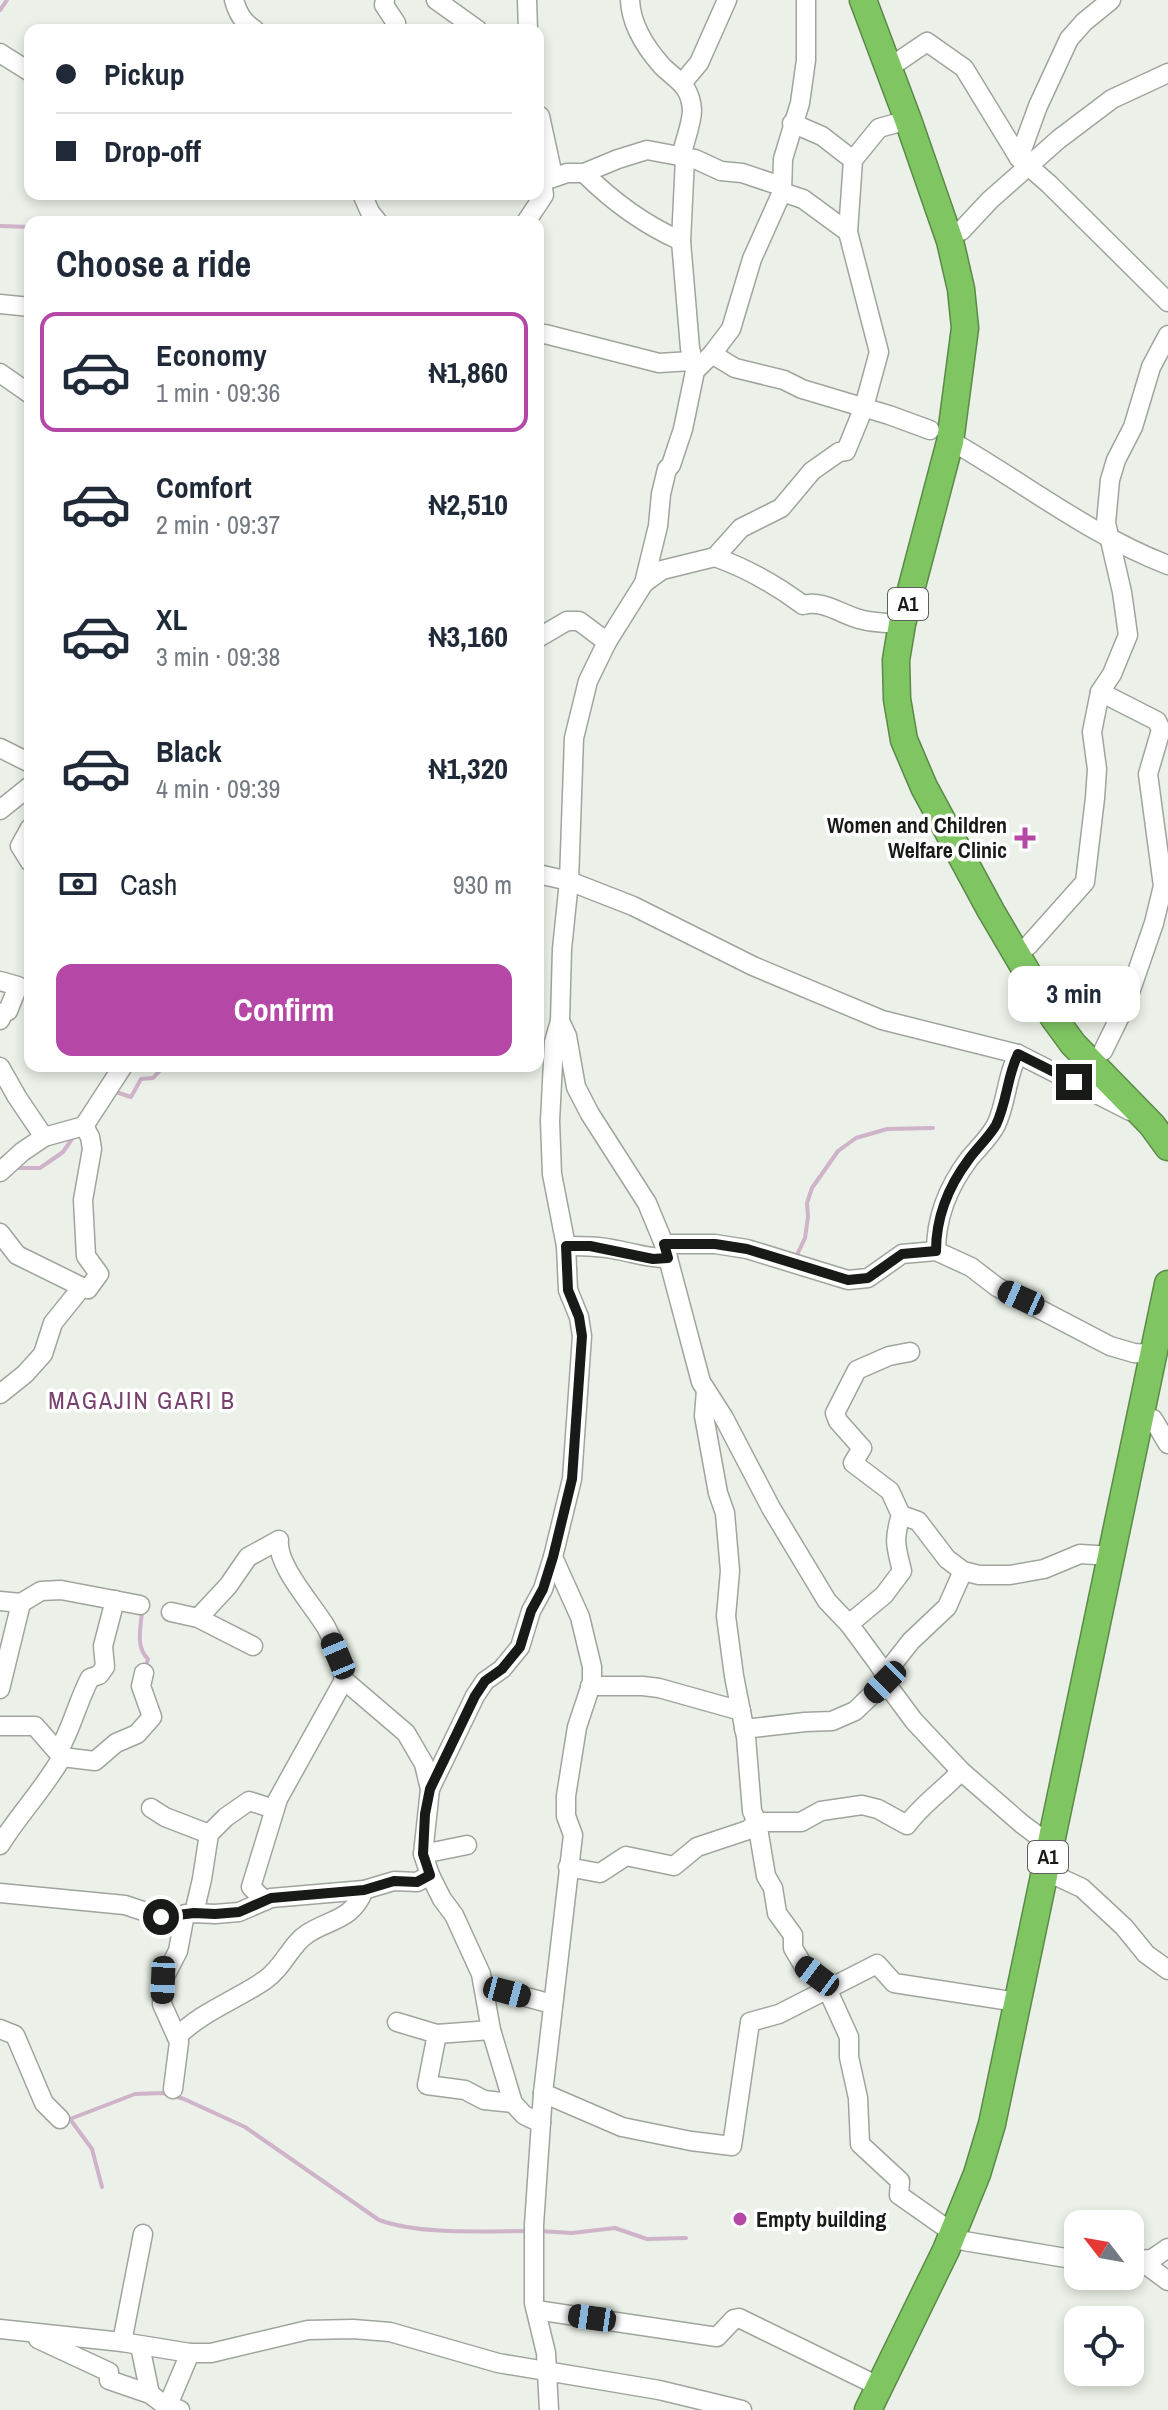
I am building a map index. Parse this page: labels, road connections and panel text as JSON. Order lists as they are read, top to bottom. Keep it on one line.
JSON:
{"streets":{"highway":["A1"]},"districts":["MAGAJIN GARI B"],"places":{"health":["Women and Children Welfare Clinic"],"other":["Empty building"]},"north":"top left","page":{"banner":["Pickup","Drop-off"],"heading":"Choose a ride","list":[{"name":"Economy","note":"1 min · 09:36","value":"₦1,860"},{"name":"Comfort","note":"2 min · 09:37","value":"₦2,510"},{"name":"XL","note":"3 min · 09:38","value":"₦3,160"},{"name":"Black","note":"4 min · 09:39","value":"₦1,320"}],"pay":["Cash","930 m"],"buttons":"Confirm","bubble":"3 min"}}
